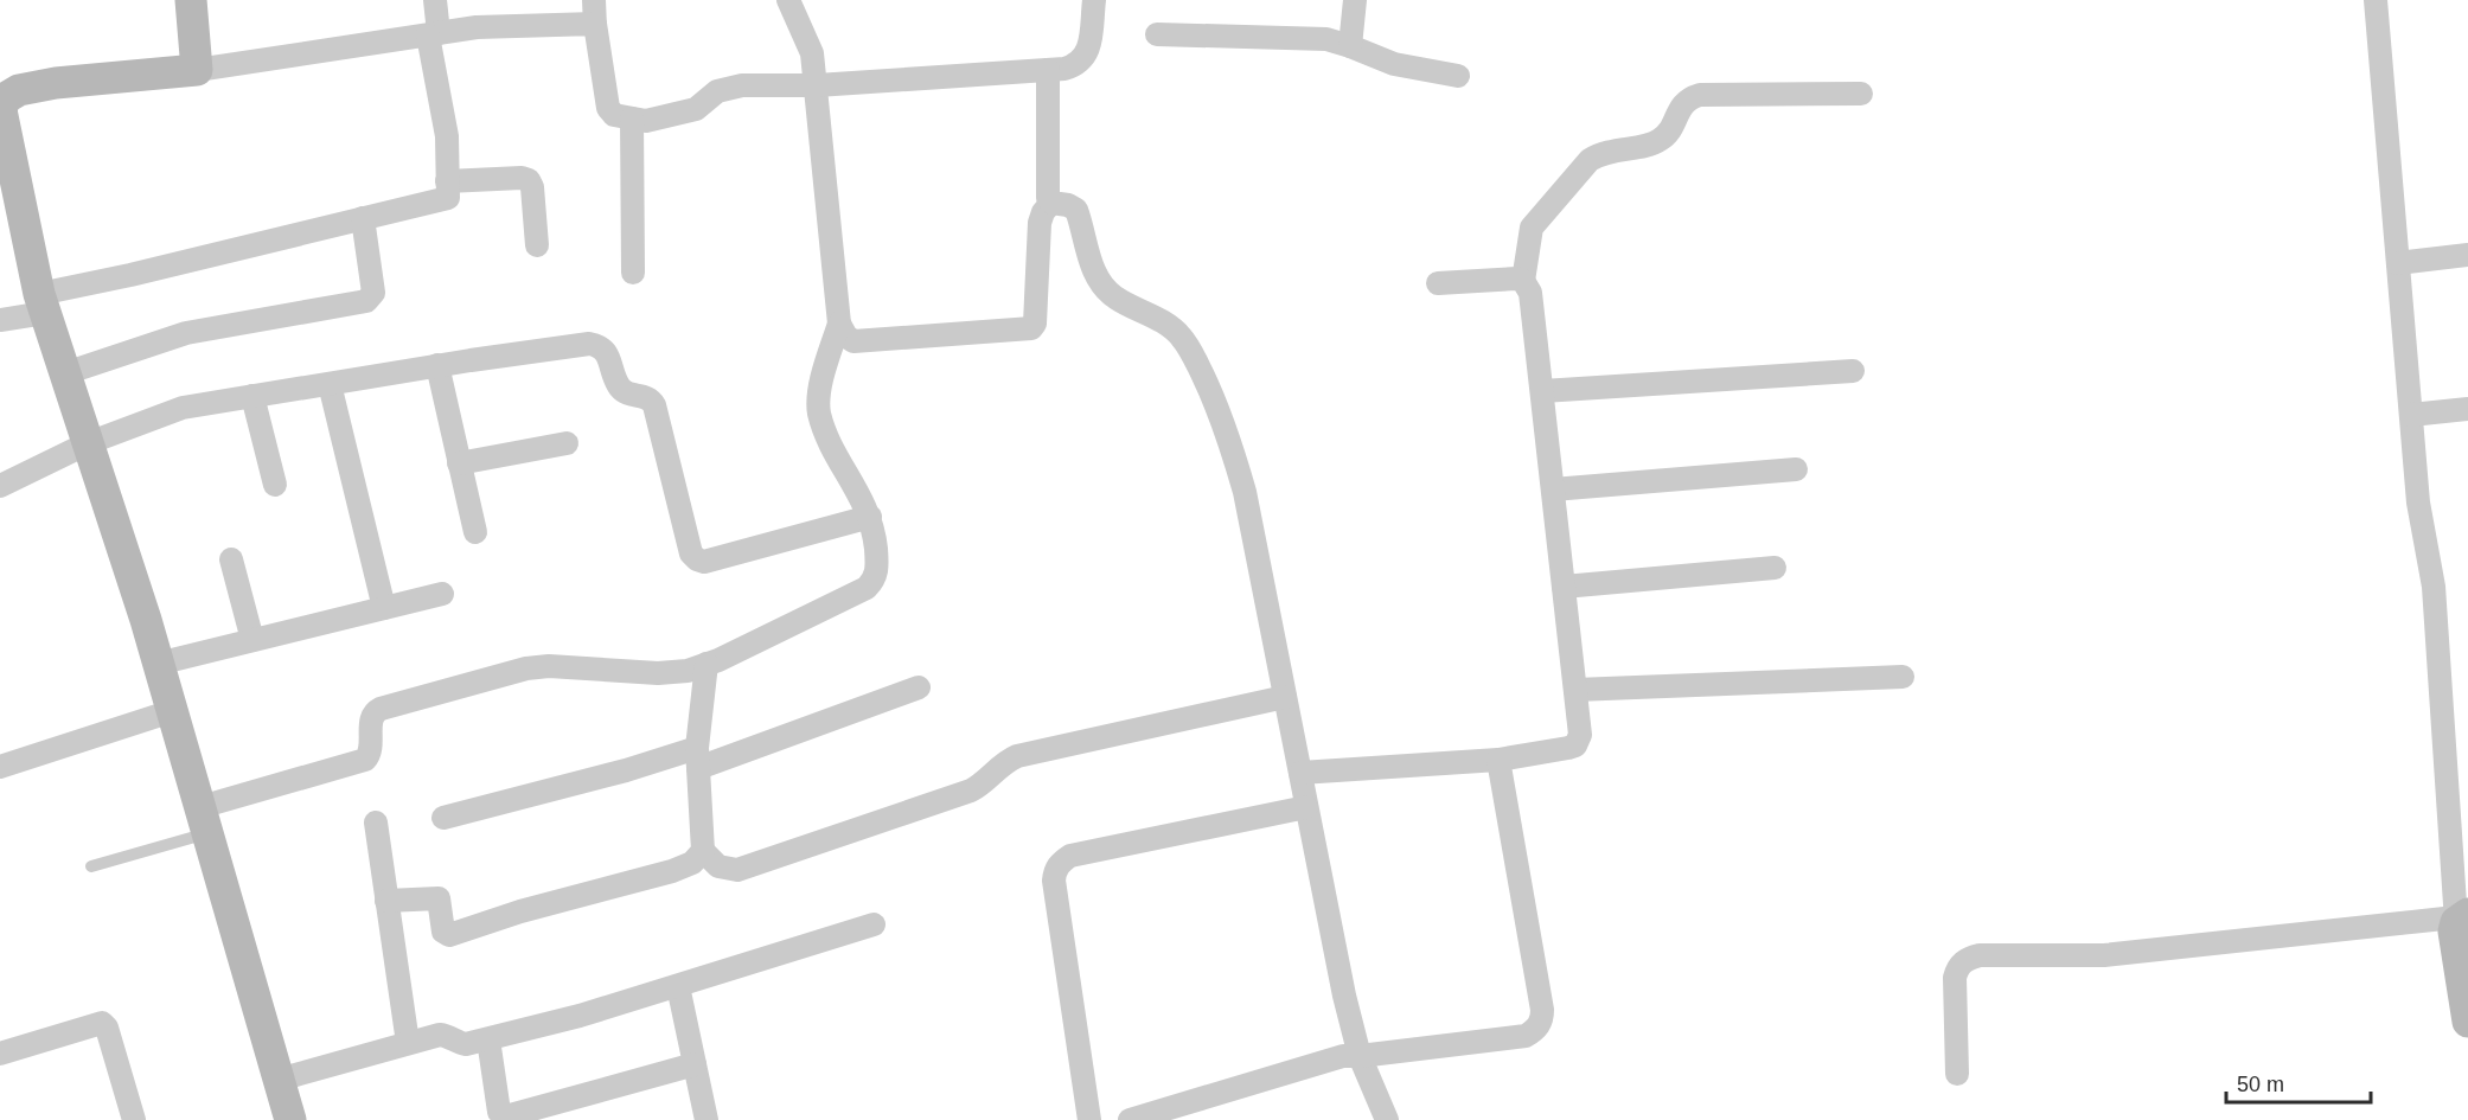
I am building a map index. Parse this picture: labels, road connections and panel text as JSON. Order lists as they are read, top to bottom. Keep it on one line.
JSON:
{"scale_bar":"50 m"}
